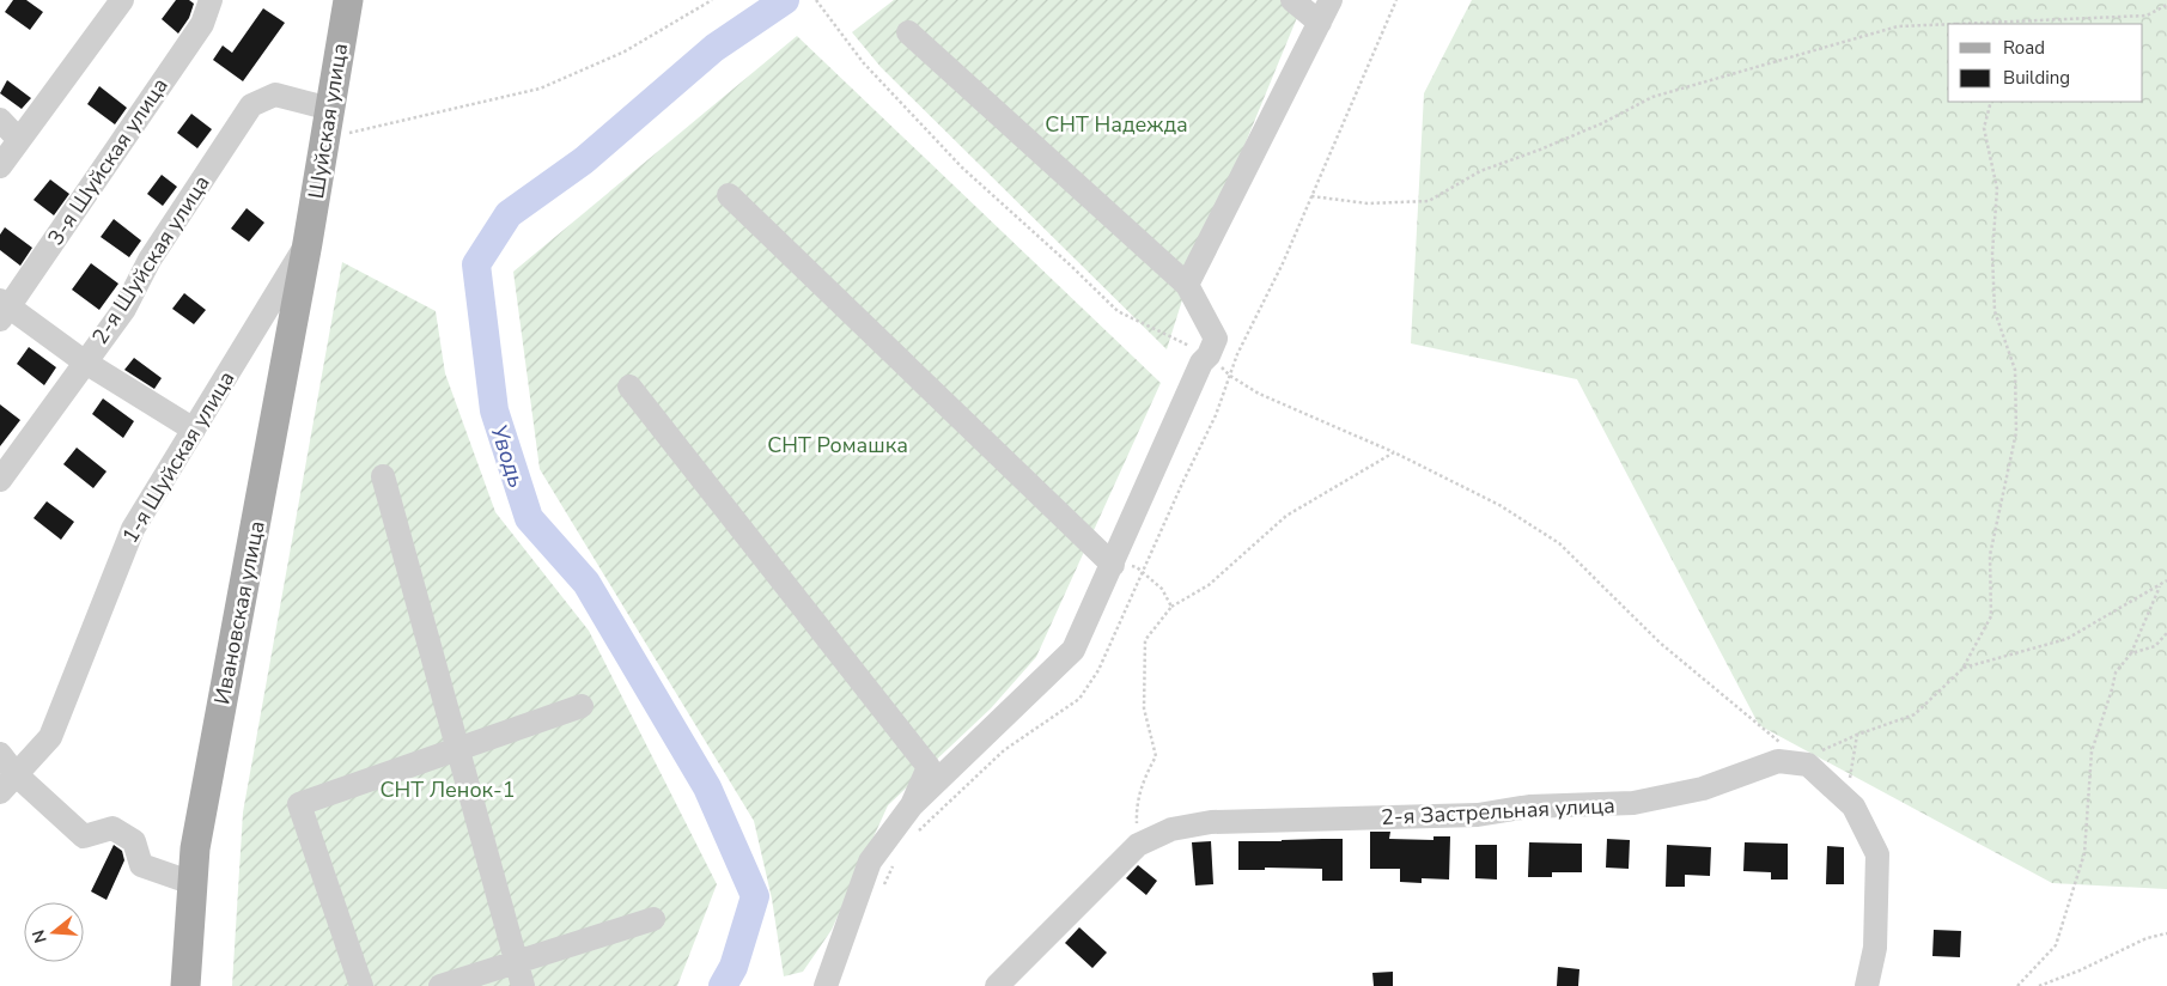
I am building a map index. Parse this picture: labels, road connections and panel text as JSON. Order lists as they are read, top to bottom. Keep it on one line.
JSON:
{"streets":{"main road":["Шуйская улица","Ивановская улица"],"street":["3-я Шуйская улица","2-я Шуйская улица","1-я Шуйская улица","2-я Застрельная улица"]},"crossings":[["Шуйская улица","2-я Шуйская улица"],["Шуйская улица","1-я Шуйская улица"],["Шуйская улица","Ивановская улица"],["1-я Шуйская улица","Ивановская улица"]],"water":["Уводь"],"parks":["СНТ Надежда","СНТ Ромашка","СНТ Ленок-1"],"legend":["Road","Building"],"north":"left"}
